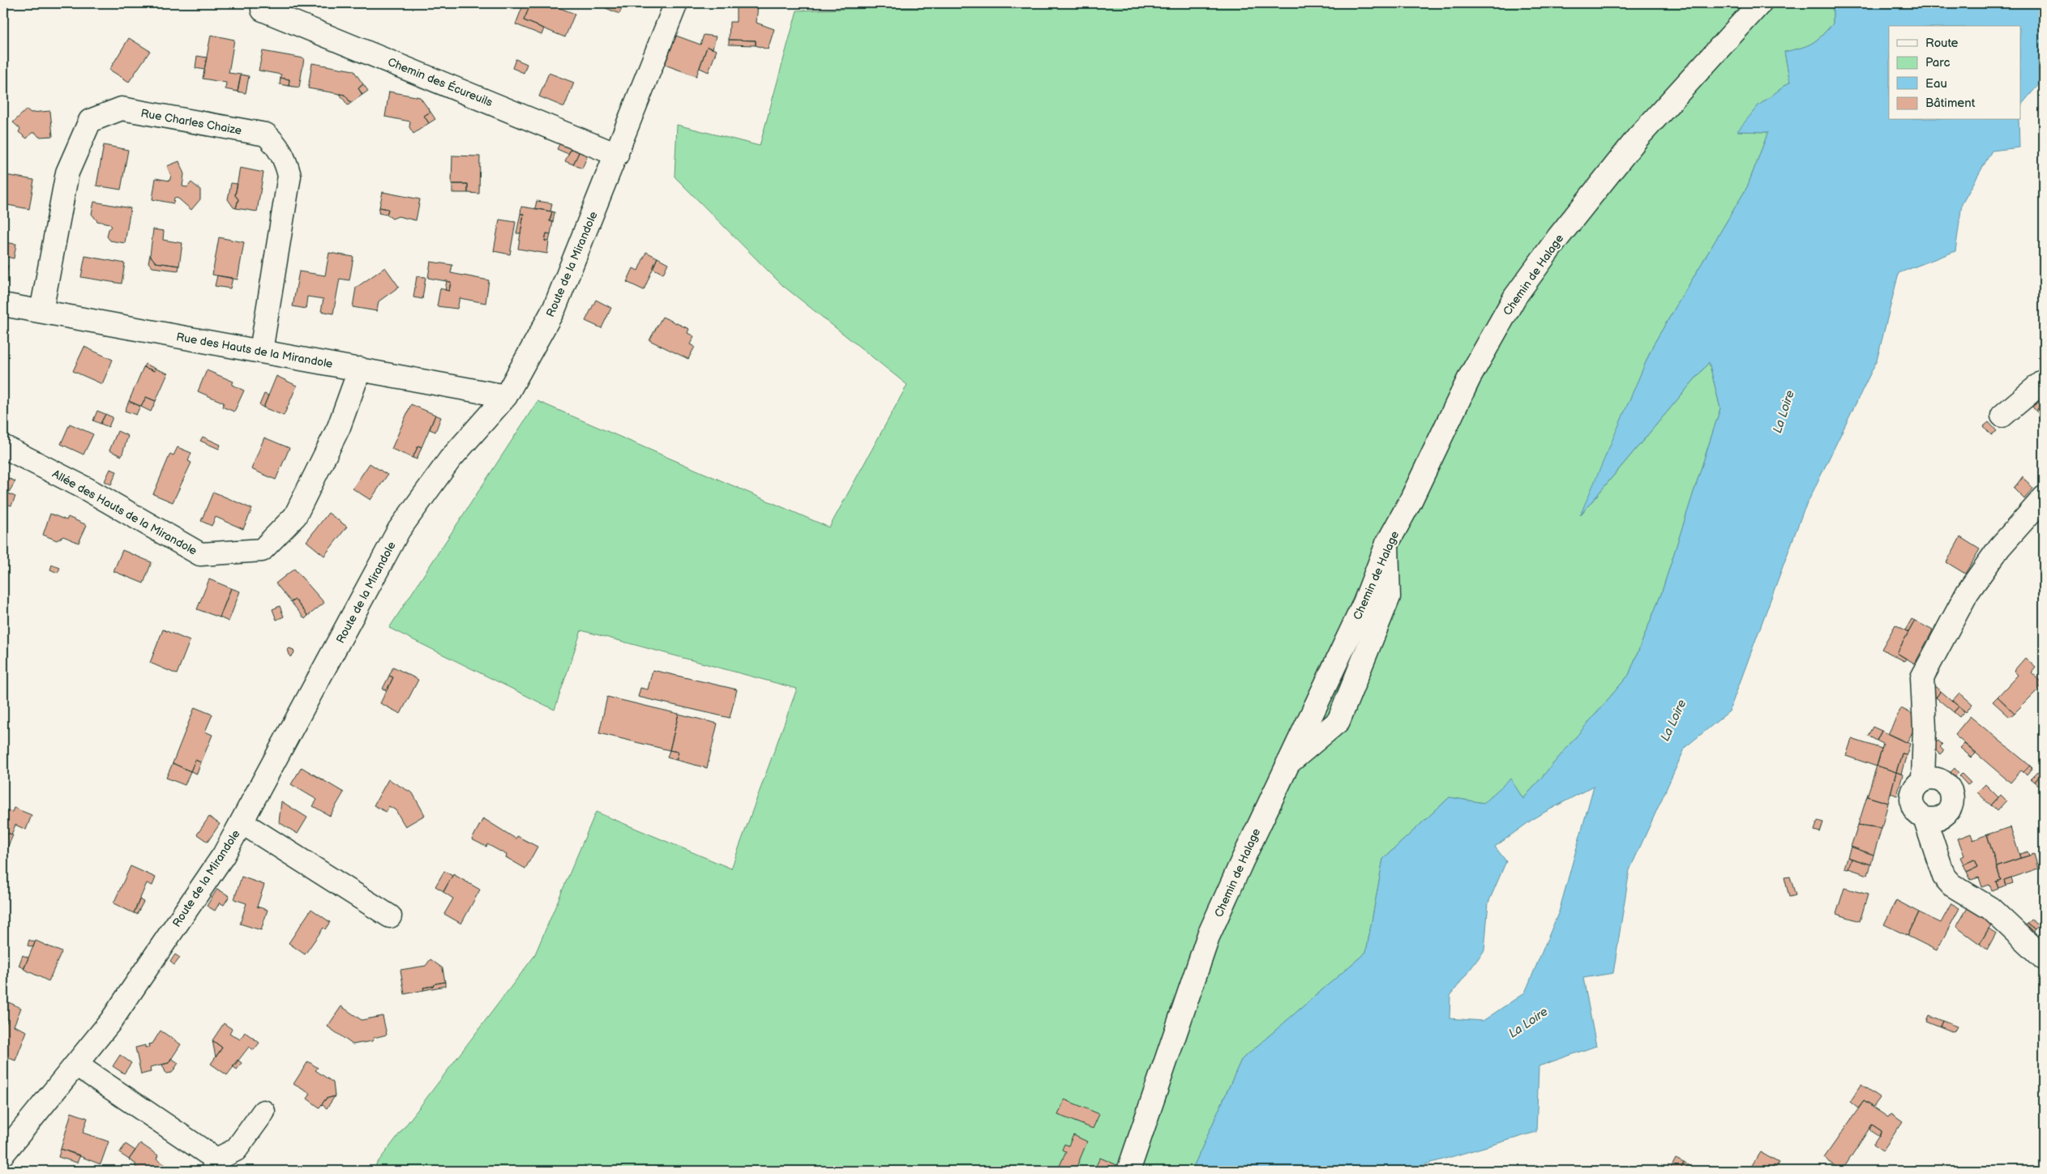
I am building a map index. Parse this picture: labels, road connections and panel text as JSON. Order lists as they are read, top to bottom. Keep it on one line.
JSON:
{"streets":{"street":["Chemin des Écureuils","Rue Charles Chaize","Route de la Mirandole","Chemin de Halage","Rue des Hauts de la Mirandole","Allée des Hauts de la Mirandole"]},"crossings":[["Chemin des Écureuils","Route de la Mirandole"],["Rue Charles Chaize","Rue des Hauts de la Mirandole"],["Route de la Mirandole","Rue des Hauts de la Mirandole"],["Rue des Hauts de la Mirandole","Allée des Hauts de la Mirandole"]],"water":["La Loire"],"legend":["Route","Parc","Eau","Bâtiment"]}
